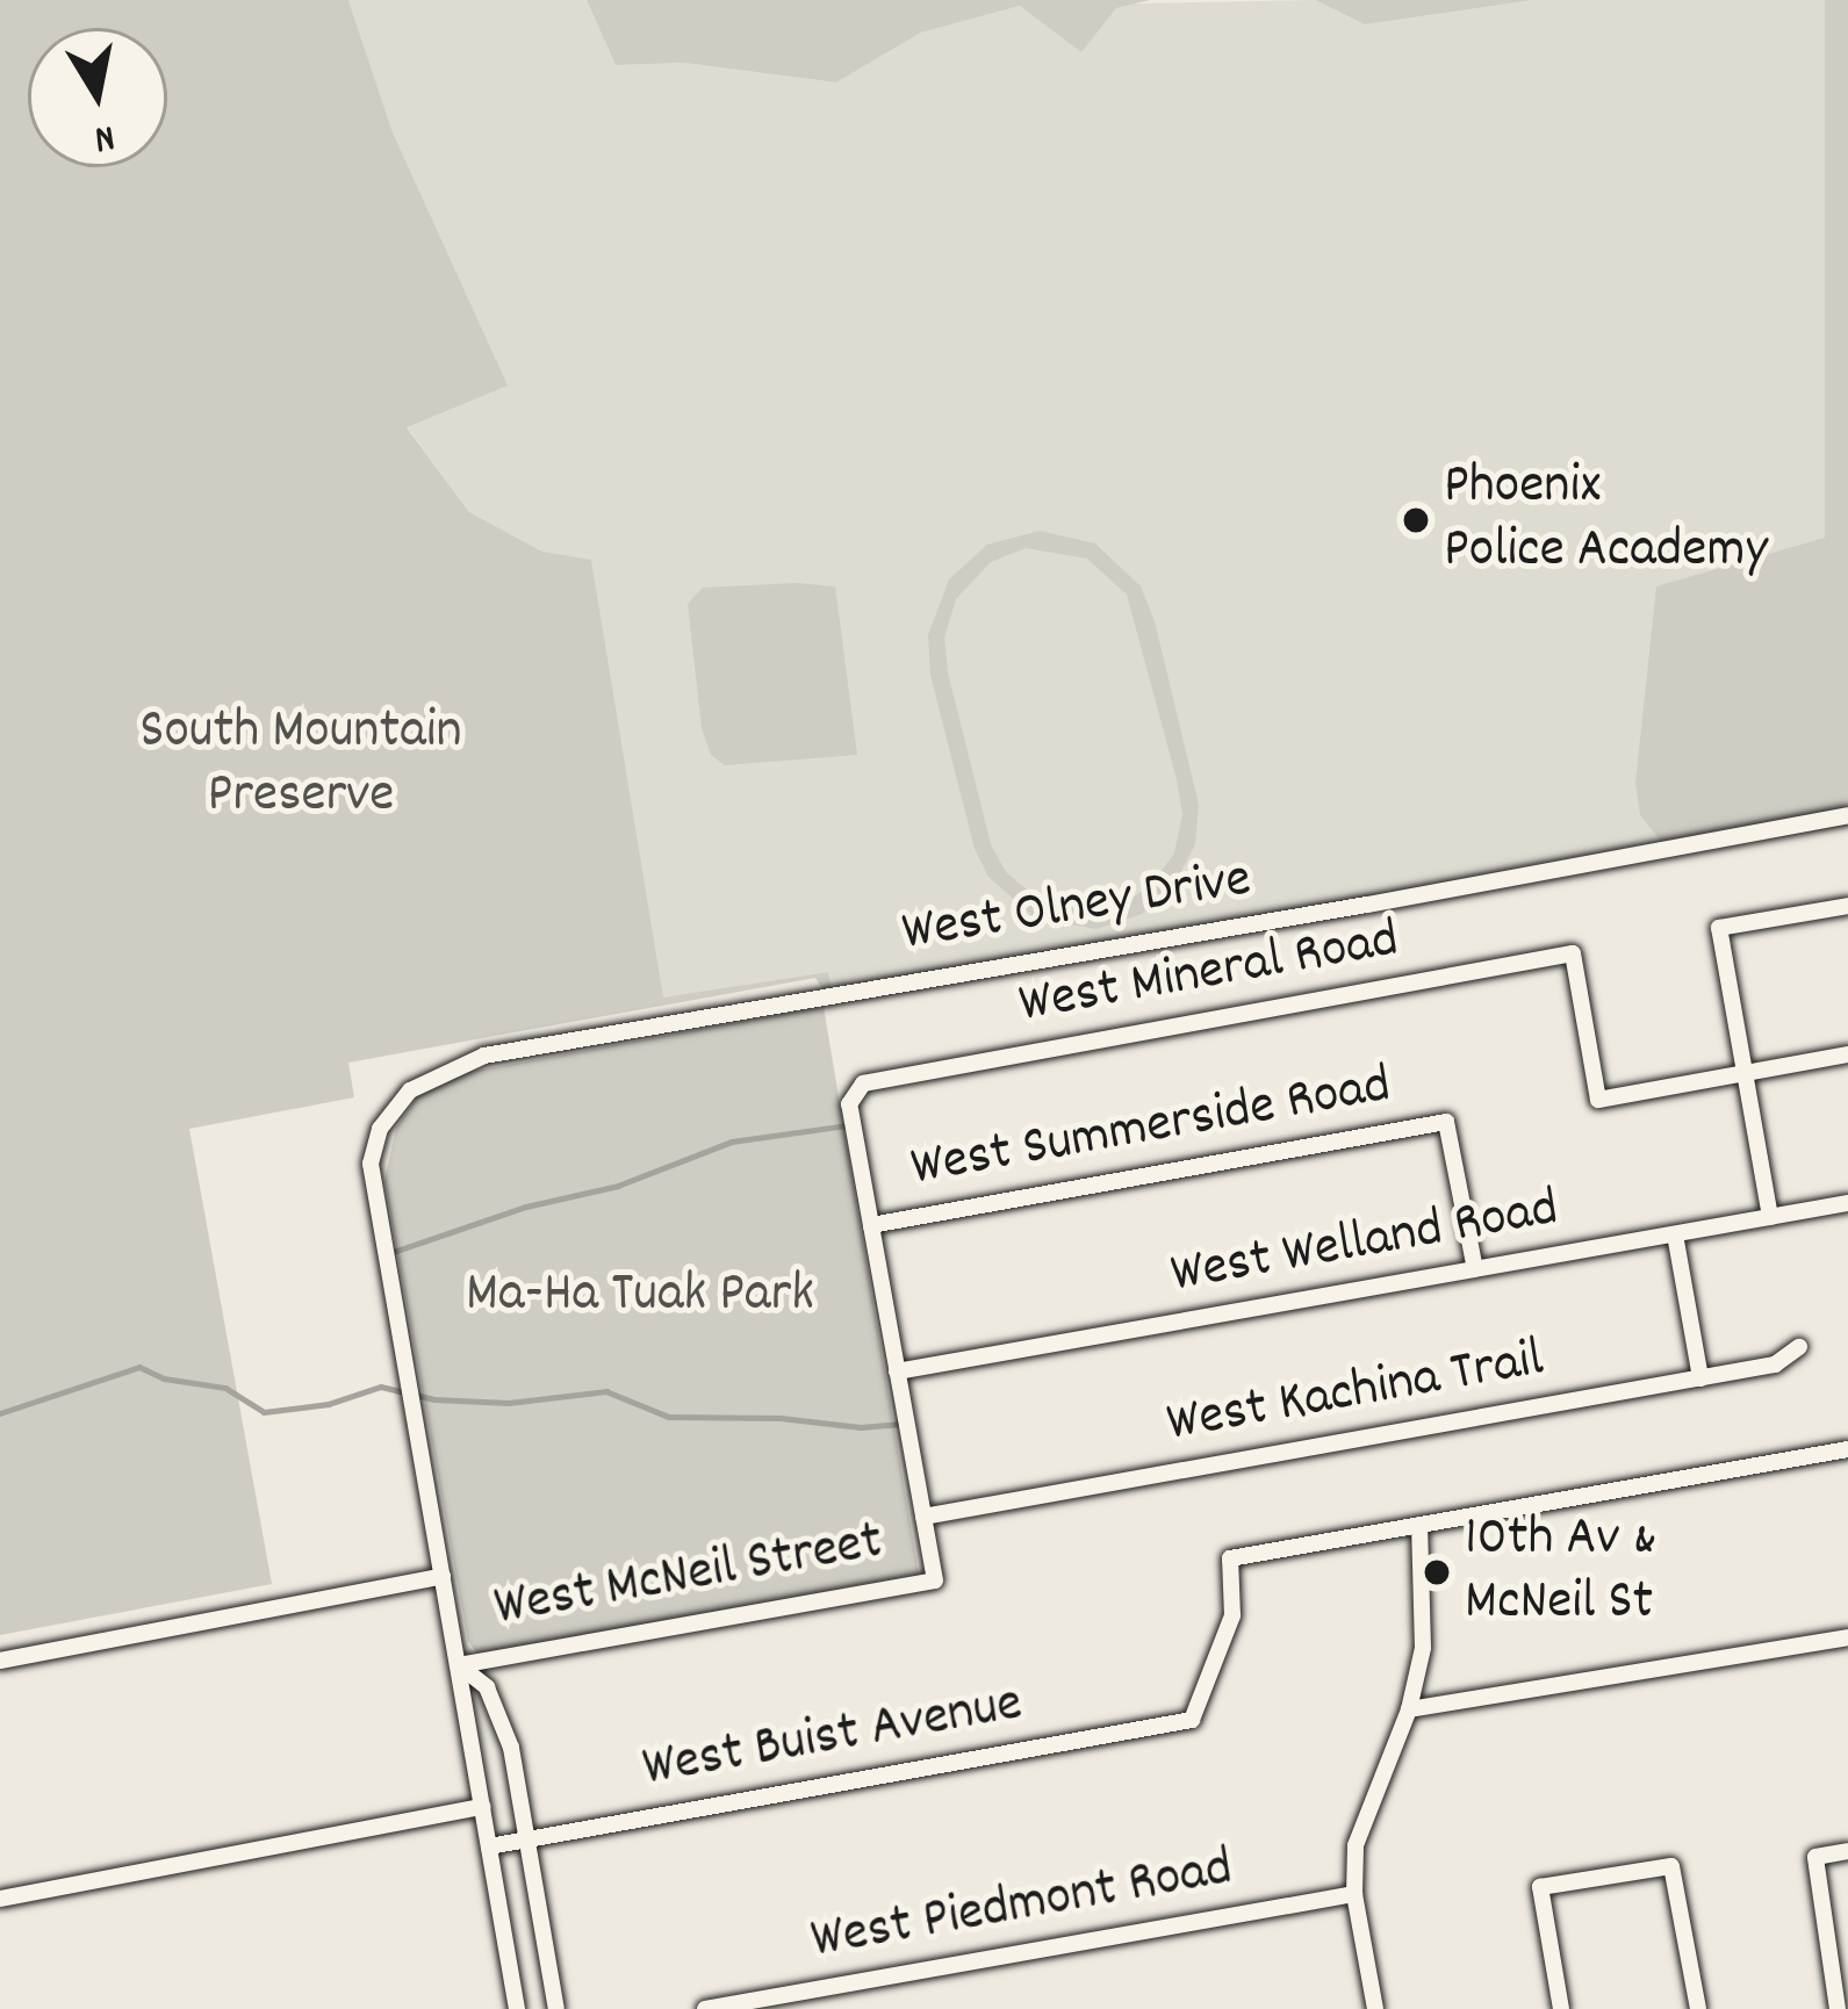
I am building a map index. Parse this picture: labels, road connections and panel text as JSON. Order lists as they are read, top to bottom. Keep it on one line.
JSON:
{"streets":{"street":["West Olney Drive","West Mineral Road","West Summerside Road","West Welland Road","West Kachina Trail","West McNeil Street","West Buist Avenue","West Piedmont Road"]},"crossings":[["West Olney Drive","West McNeil Street"],["West Mineral Road","West Summerside Road"],["West Summerside Road","West Welland Road"],["West Kachina Trail","West McNeil Street"]],"parks":["South Mountain Preserve","Ma-Ha Tuak Park"],"places":["Phoenix Police Academy","10th Av & McNeil St"],"north":"bottom"}
